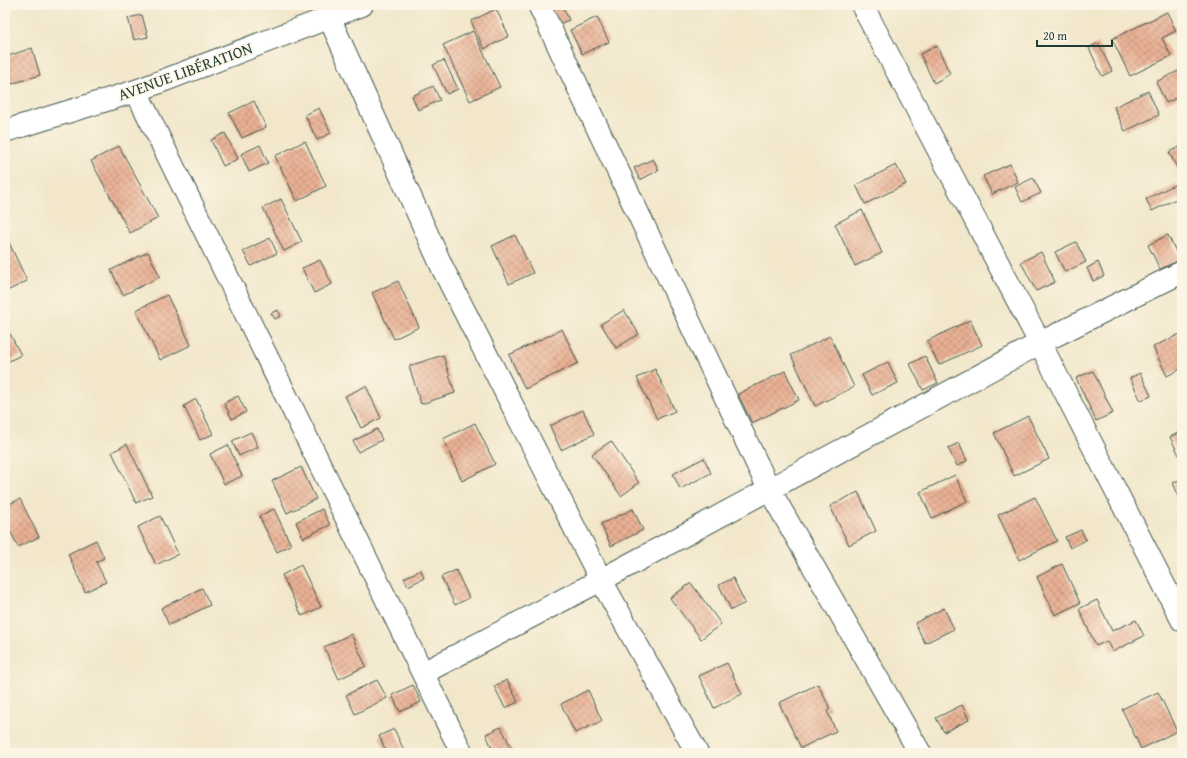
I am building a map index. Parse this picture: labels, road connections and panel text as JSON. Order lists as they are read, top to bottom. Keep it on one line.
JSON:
{"streets":{"street":["AVENUE LIBÉRATION"]},"scale_bar":"20 m"}
